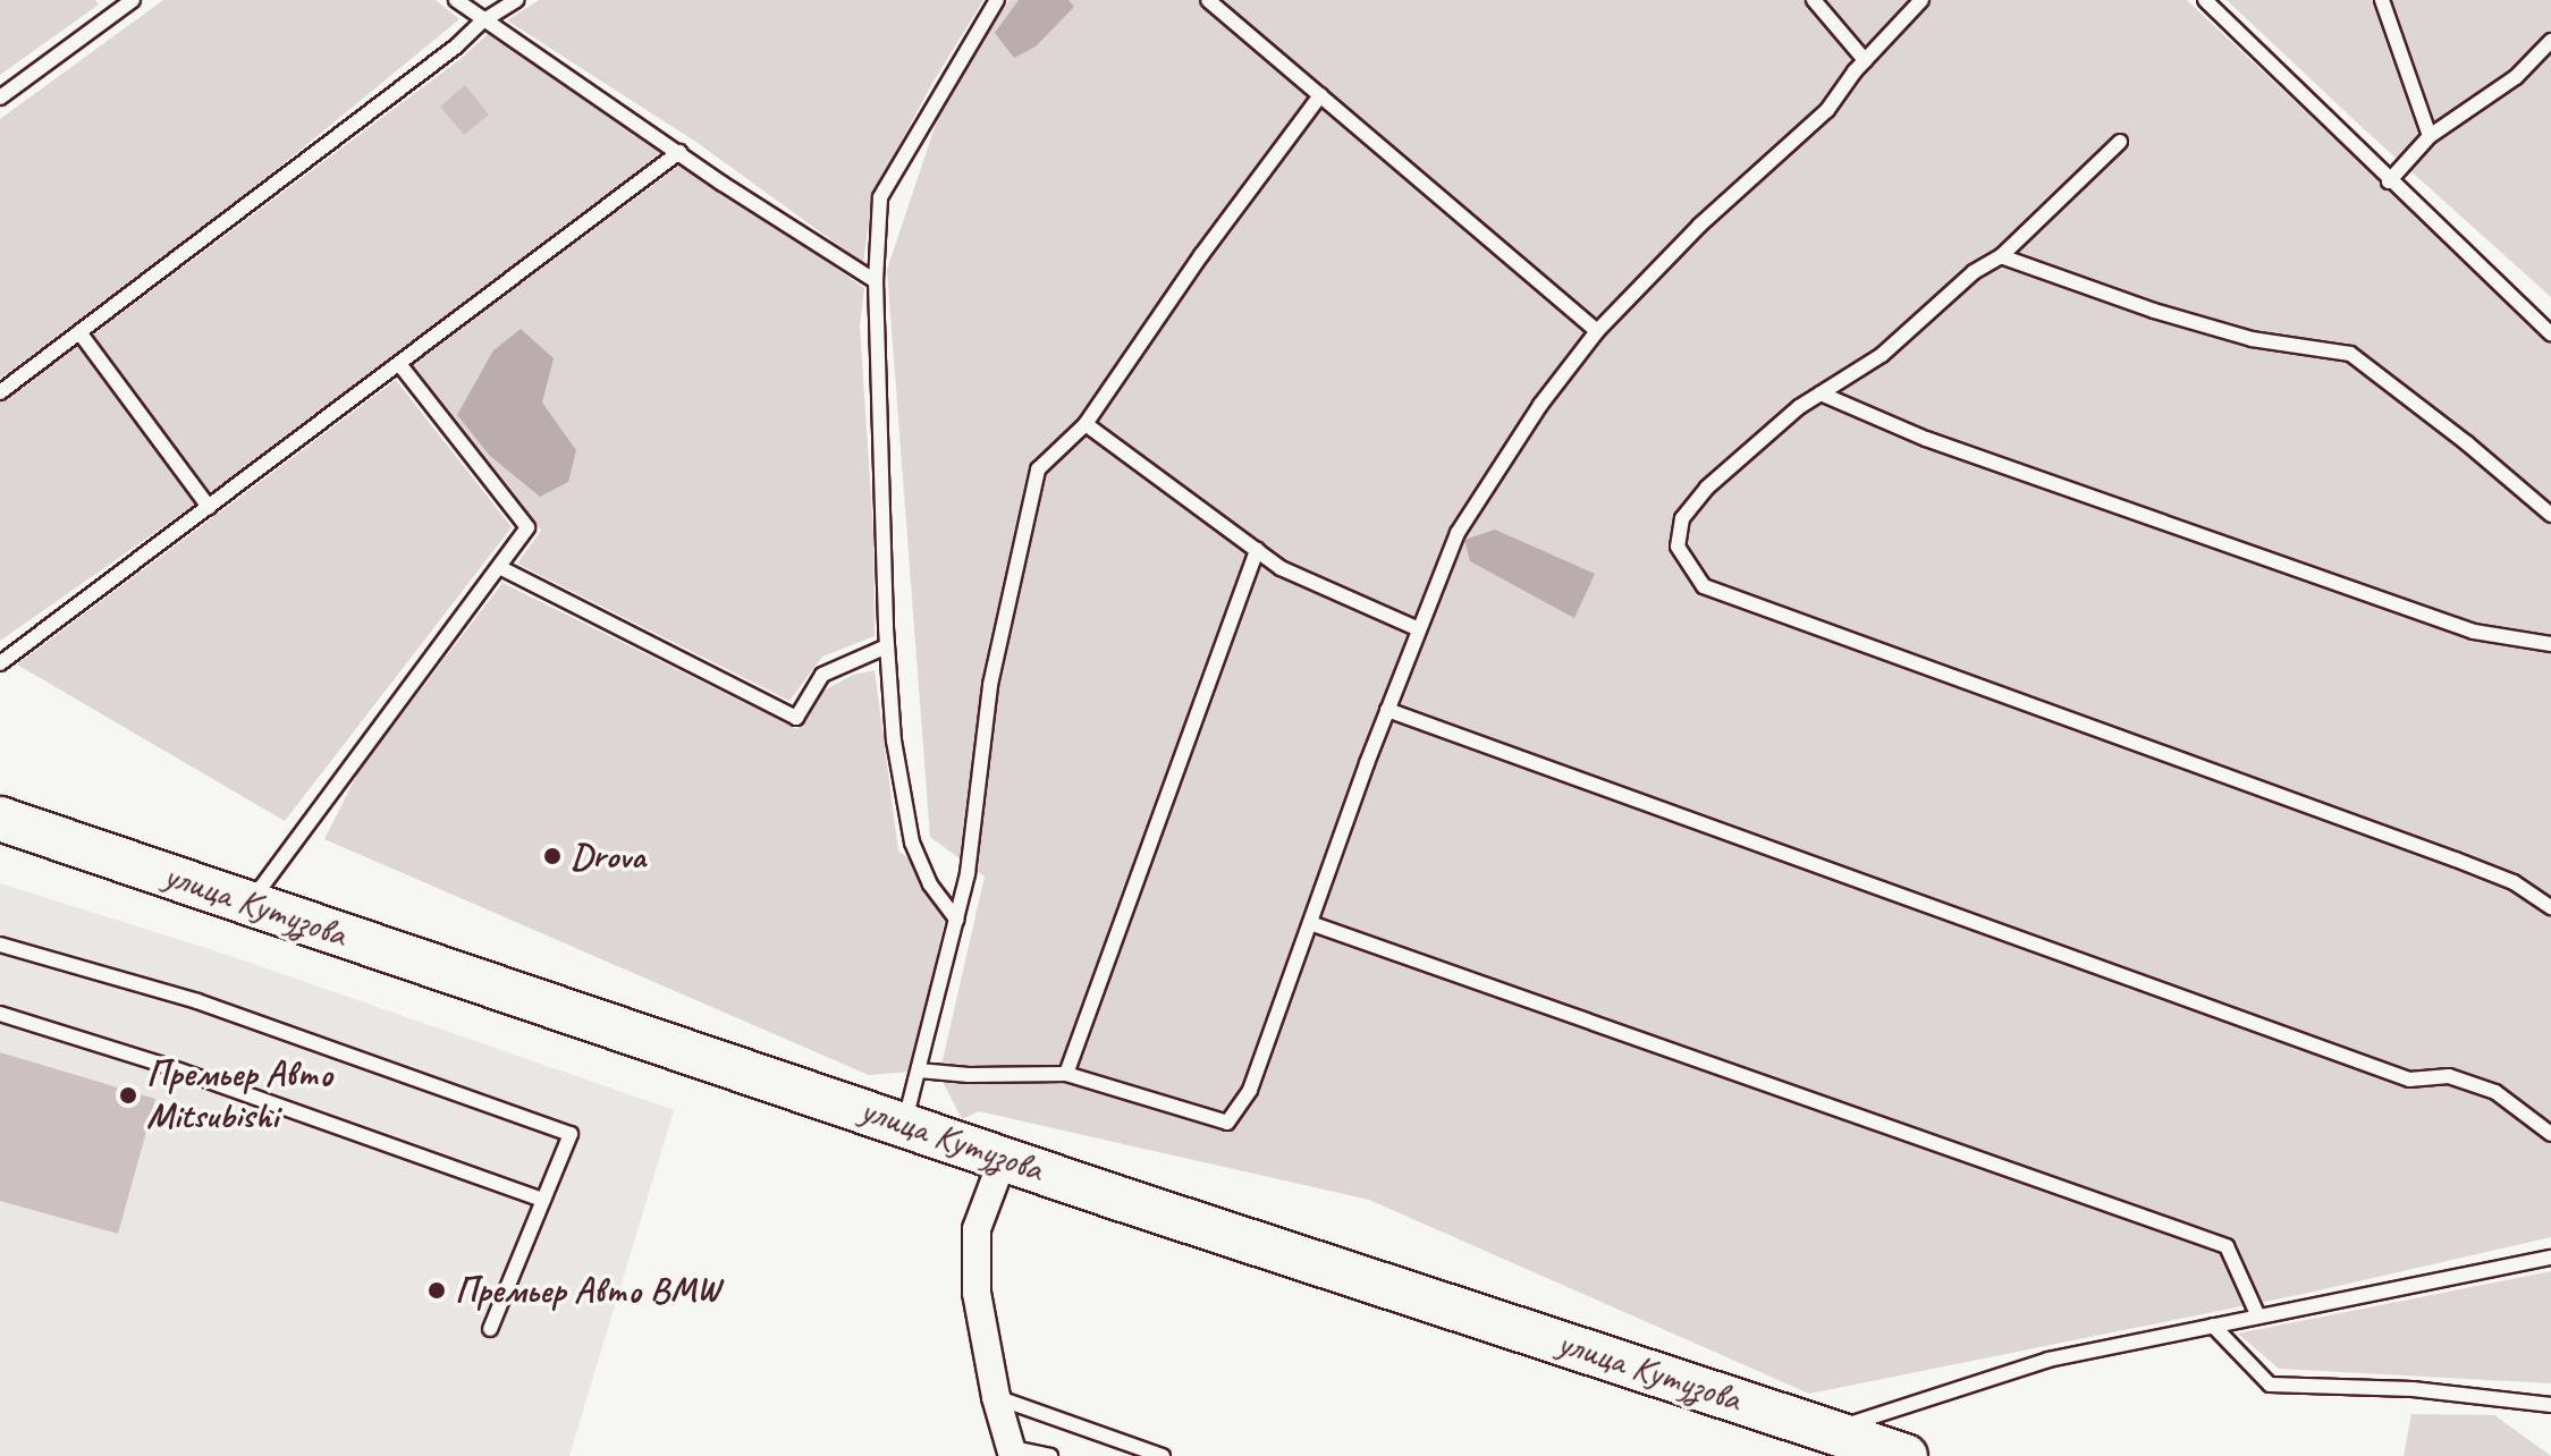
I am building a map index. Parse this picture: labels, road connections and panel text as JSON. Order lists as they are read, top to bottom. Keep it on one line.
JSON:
{"streets":{"main road":["улица Кутузова"]},"places":["Drova","Премьер Авто Mitsubishi","Премьер Авто BMW"]}
